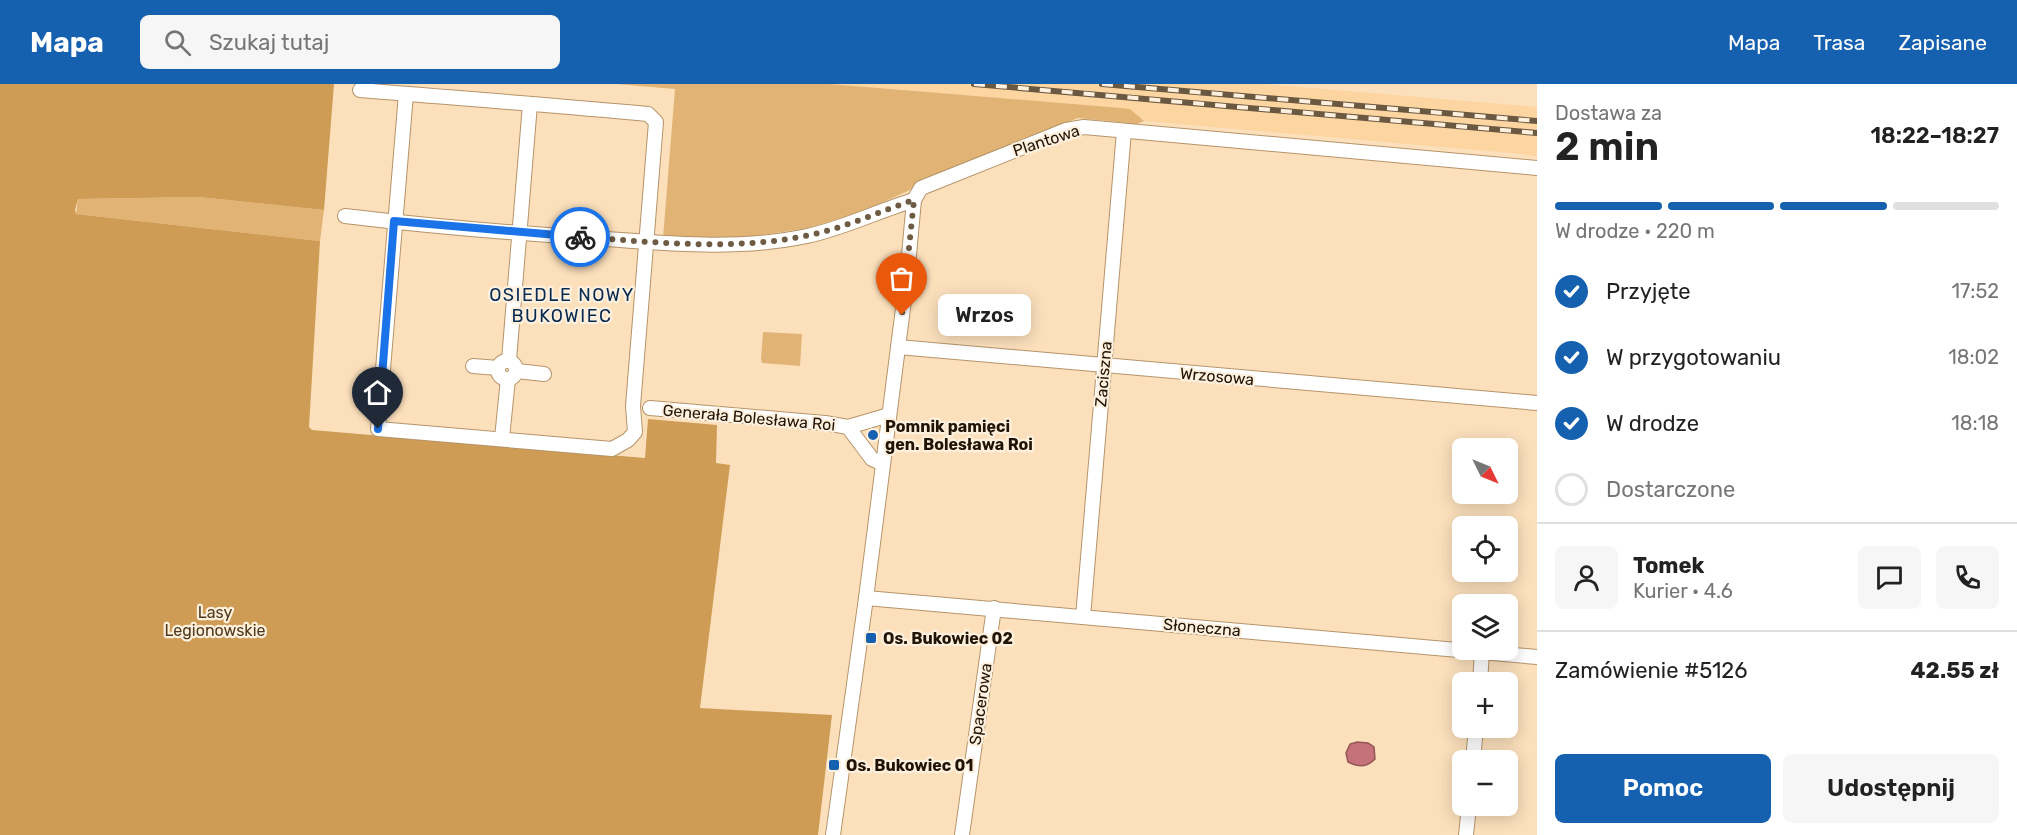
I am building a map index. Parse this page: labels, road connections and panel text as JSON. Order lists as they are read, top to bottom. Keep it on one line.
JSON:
{"streets":{"street":["Plantowa","Zaciszna","Wrzosowa","Generała Bolesława Roi","Słoneczna","Spacerowa"]},"crossings":[["Plantowa","Zaciszna"],["Zaciszna","Wrzosowa"],["Zaciszna","Słoneczna"],["Słoneczna","Spacerowa"]],"districts":["OSIEDLE NOWY BUKOWIEC"],"parks":["Lasy Legionowskie"],"places":{"other":["Wrzos","Pomnik pamięci gen. Bolesława Roi"],"transit":["Os. Bukowiec 02","Os. Bukowiec 01"]},"north":"bottom right","page":{"header":"Mapa","search":"Szukaj tutaj","nav":["Mapa","Trasa","Zapisane"],"heading":["2 min","Dostawa za","18:22–18:27"],"panel":["Tomek","Kurier · 4.6","Zamówienie #5126","42.55 zł"],"bar":"W drodze · 220 m","list":[["Przyjęte","17:52"],["W przygotowaniu","18:02"],["W drodze","18:18"],"Dostarczone"],"bubble":"Wrzos","map_buttons":["+","−"],"buttons":["Pomoc","Udostępnij"]}}
